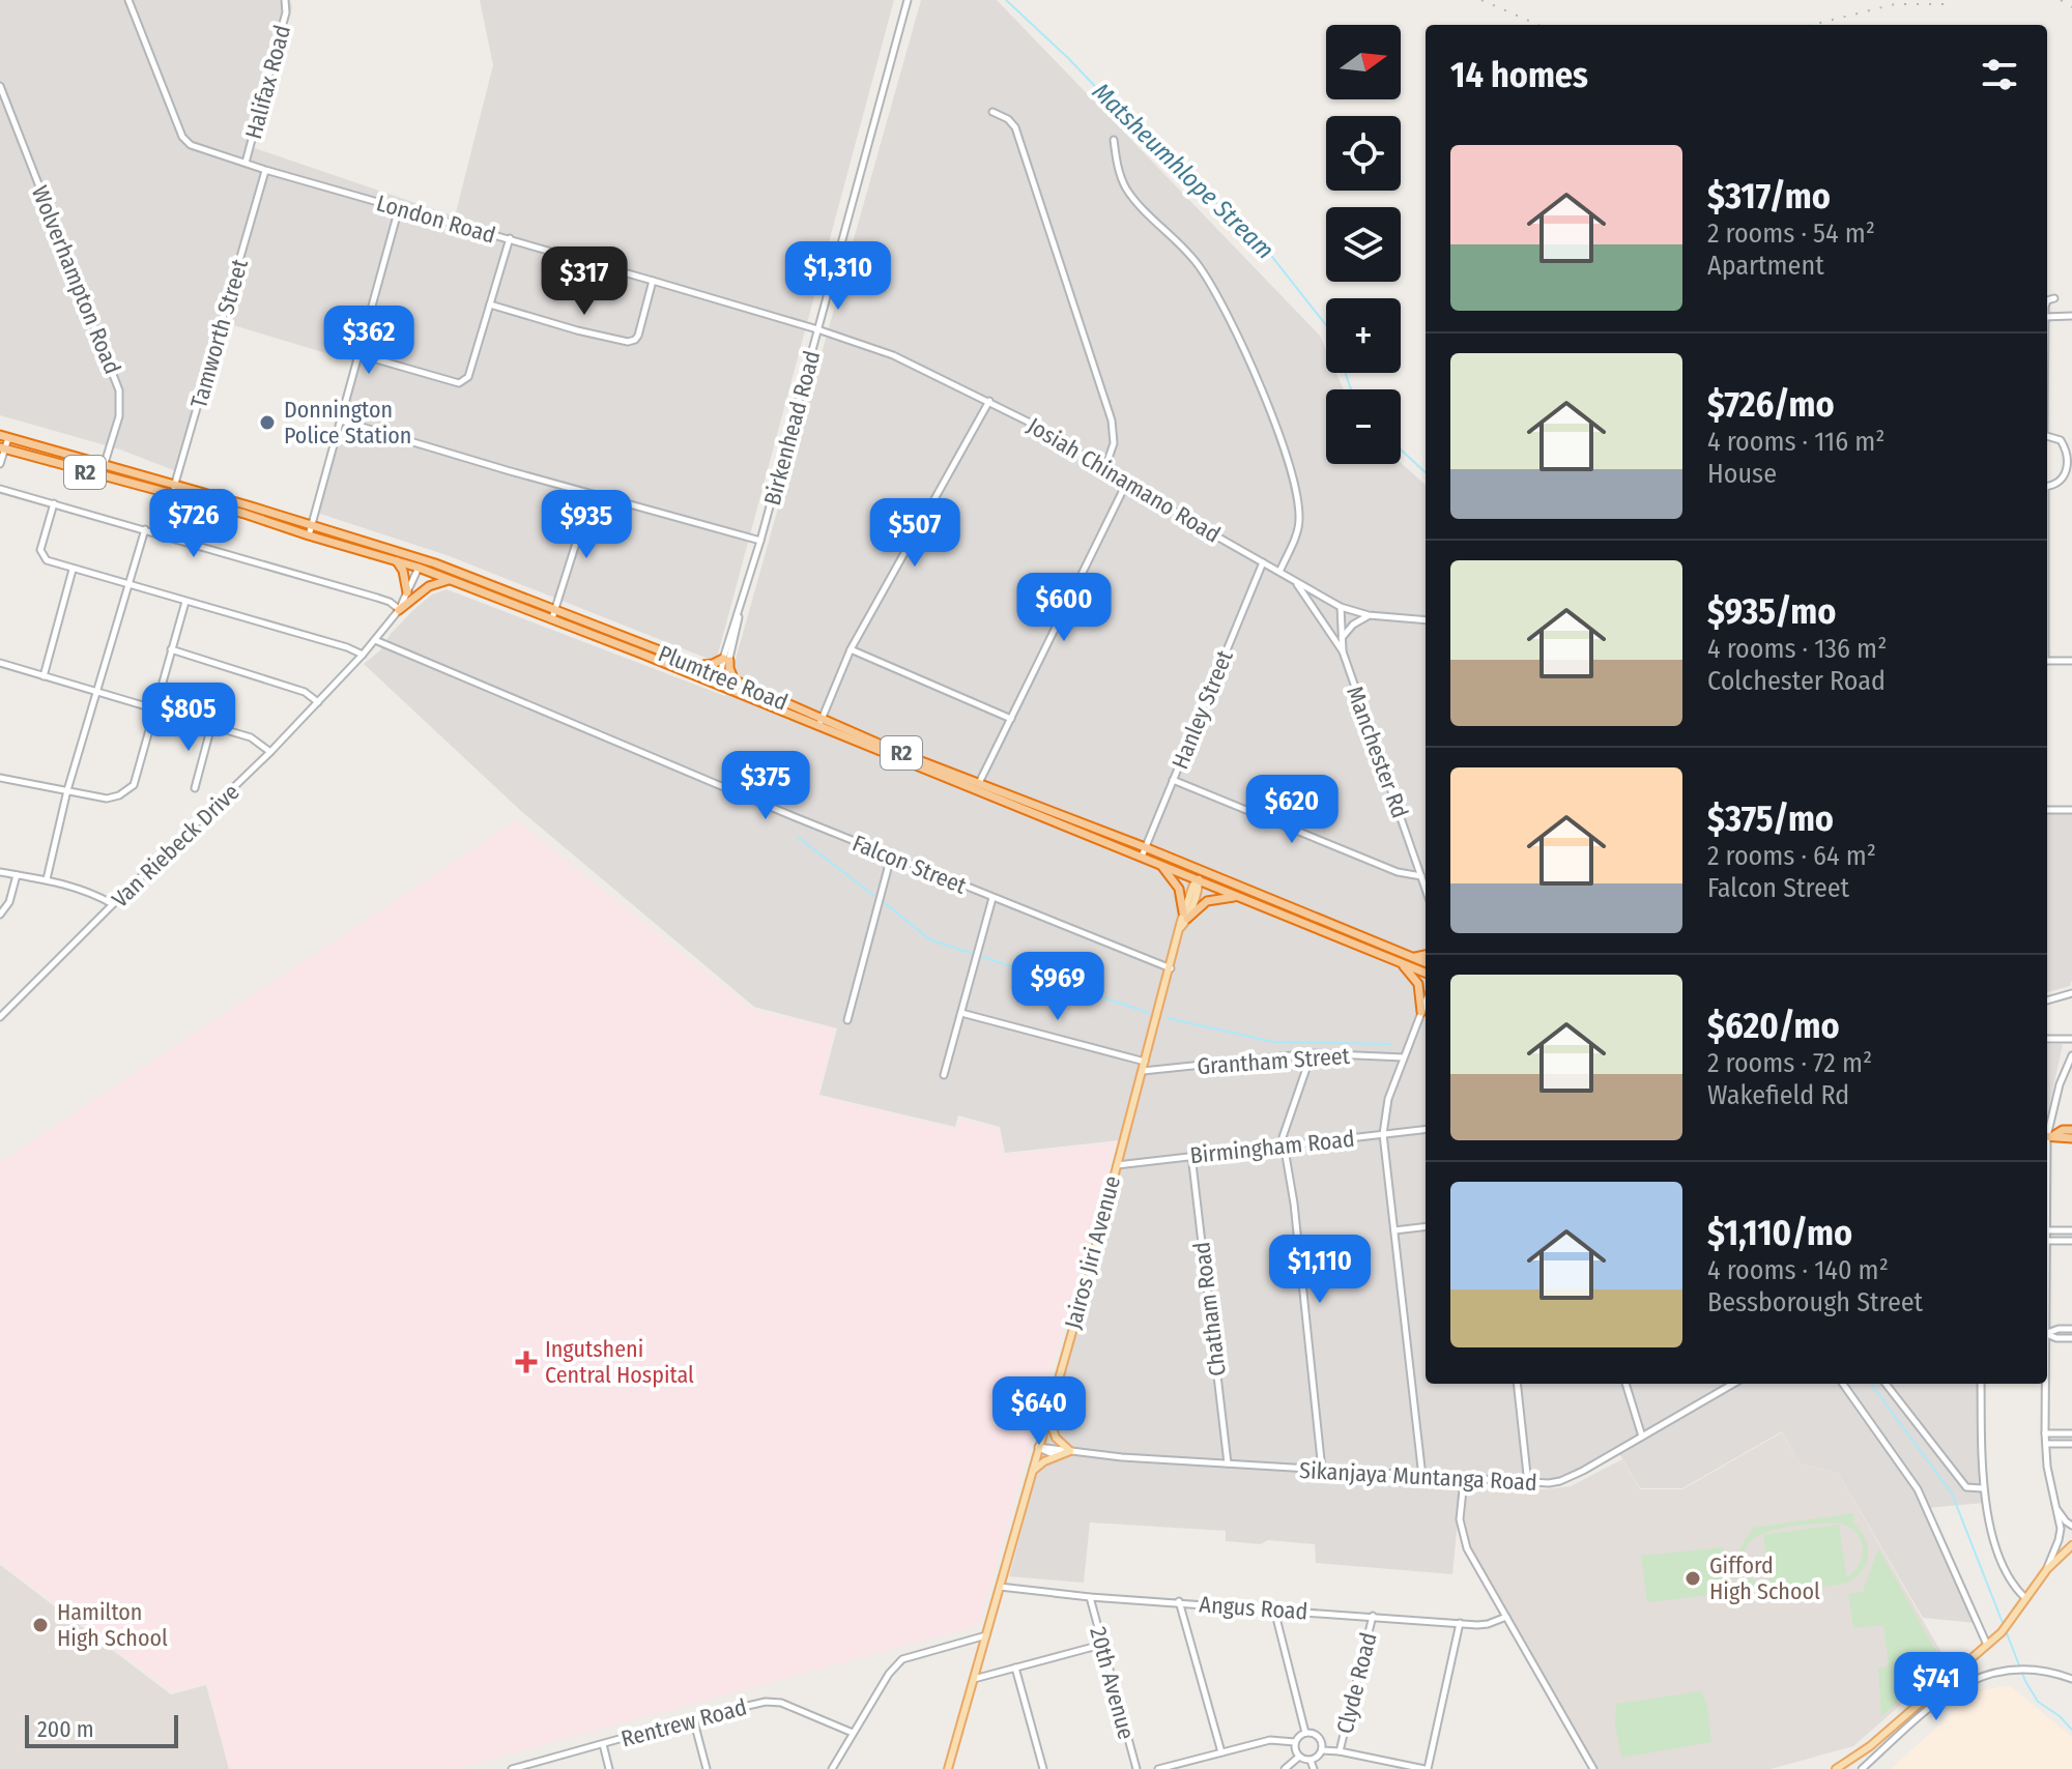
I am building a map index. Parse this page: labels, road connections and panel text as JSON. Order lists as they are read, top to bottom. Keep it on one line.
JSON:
{"streets":{"highway":["R2","Plumtree Road"],"main road":["Jairos Jiri Avenue"],"street":["Halifax Road","London Road","Wolverhampton Road","Tamworth Street","Birkenhead Road","Josiah Chinamano Road","Hanley Street","Manchester Rd","Van Riebeck Drive","Falcon Street","Grantham Street","Birmingham Road","Chatham Road","Sikanjaya Muntanga Road","Angus Road","20th Avenue","Clyde Road","Rentrew Road"]},"crossings":[["Halifax Road","London Road"],["London Road","Tamworth Street"],["London Road","Birkenhead Road"],["London Road","Josiah Chinamano Road"],["Wolverhampton Road","Plumtree Road"],["Tamworth Street","Plumtree Road"],["Birkenhead Road","Josiah Chinamano Road"],["Birkenhead Road","Plumtree Road"],["Josiah Chinamano Road","Hanley Street"],["Plumtree Road","Hanley Street"],["Plumtree Road","Van Riebeck Drive"],["Van Riebeck Drive","Falcon Street"],["Falcon Street","Jairos Jiri Avenue"],["Grantham Street","Jairos Jiri Avenue"],["Birmingham Road","Jairos Jiri Avenue"],["Birmingham Road","Chatham Road"],["Jairos Jiri Avenue","Sikanjaya Muntanga Road"],["Jairos Jiri Avenue","Angus Road"],["Chatham Road","Sikanjaya Muntanga Road"],["Angus Road","20th Avenue"],["Angus Road","Clyde Road"]],"water":["Matsheumhlope Stream"],"places":{"other":["Donnington Police Station","Gifford High School","Hamilton High School"],"health":["Ingutsheni Central Hospital"]},"scale_bar":"200 m","north":"right","page":{"map_buttons":["+","−"],"heading":"14 homes","list":[{"name":"$317/mo","note":"2 rooms · 54 m² · Apartment"},{"name":"$726/mo","note":"4 rooms · 116 m² · House"},{"name":"$935/mo","note":"4 rooms · 136 m² · Colchester Road"},{"name":"$375/mo","note":"2 rooms · 64 m² · Falcon Street"},{"name":"$620/mo","note":"2 rooms · 72 m² · Wakefield Rd"},{"name":"$1,110/mo","note":"4 rooms · 140 m² · Bessborough Street"}],"price":["$1,310","$317","$362","$726","$935","$507","$600","$805","$375","$620","$969","$1,110","$640","$741"],"scale":"200 m"}}
